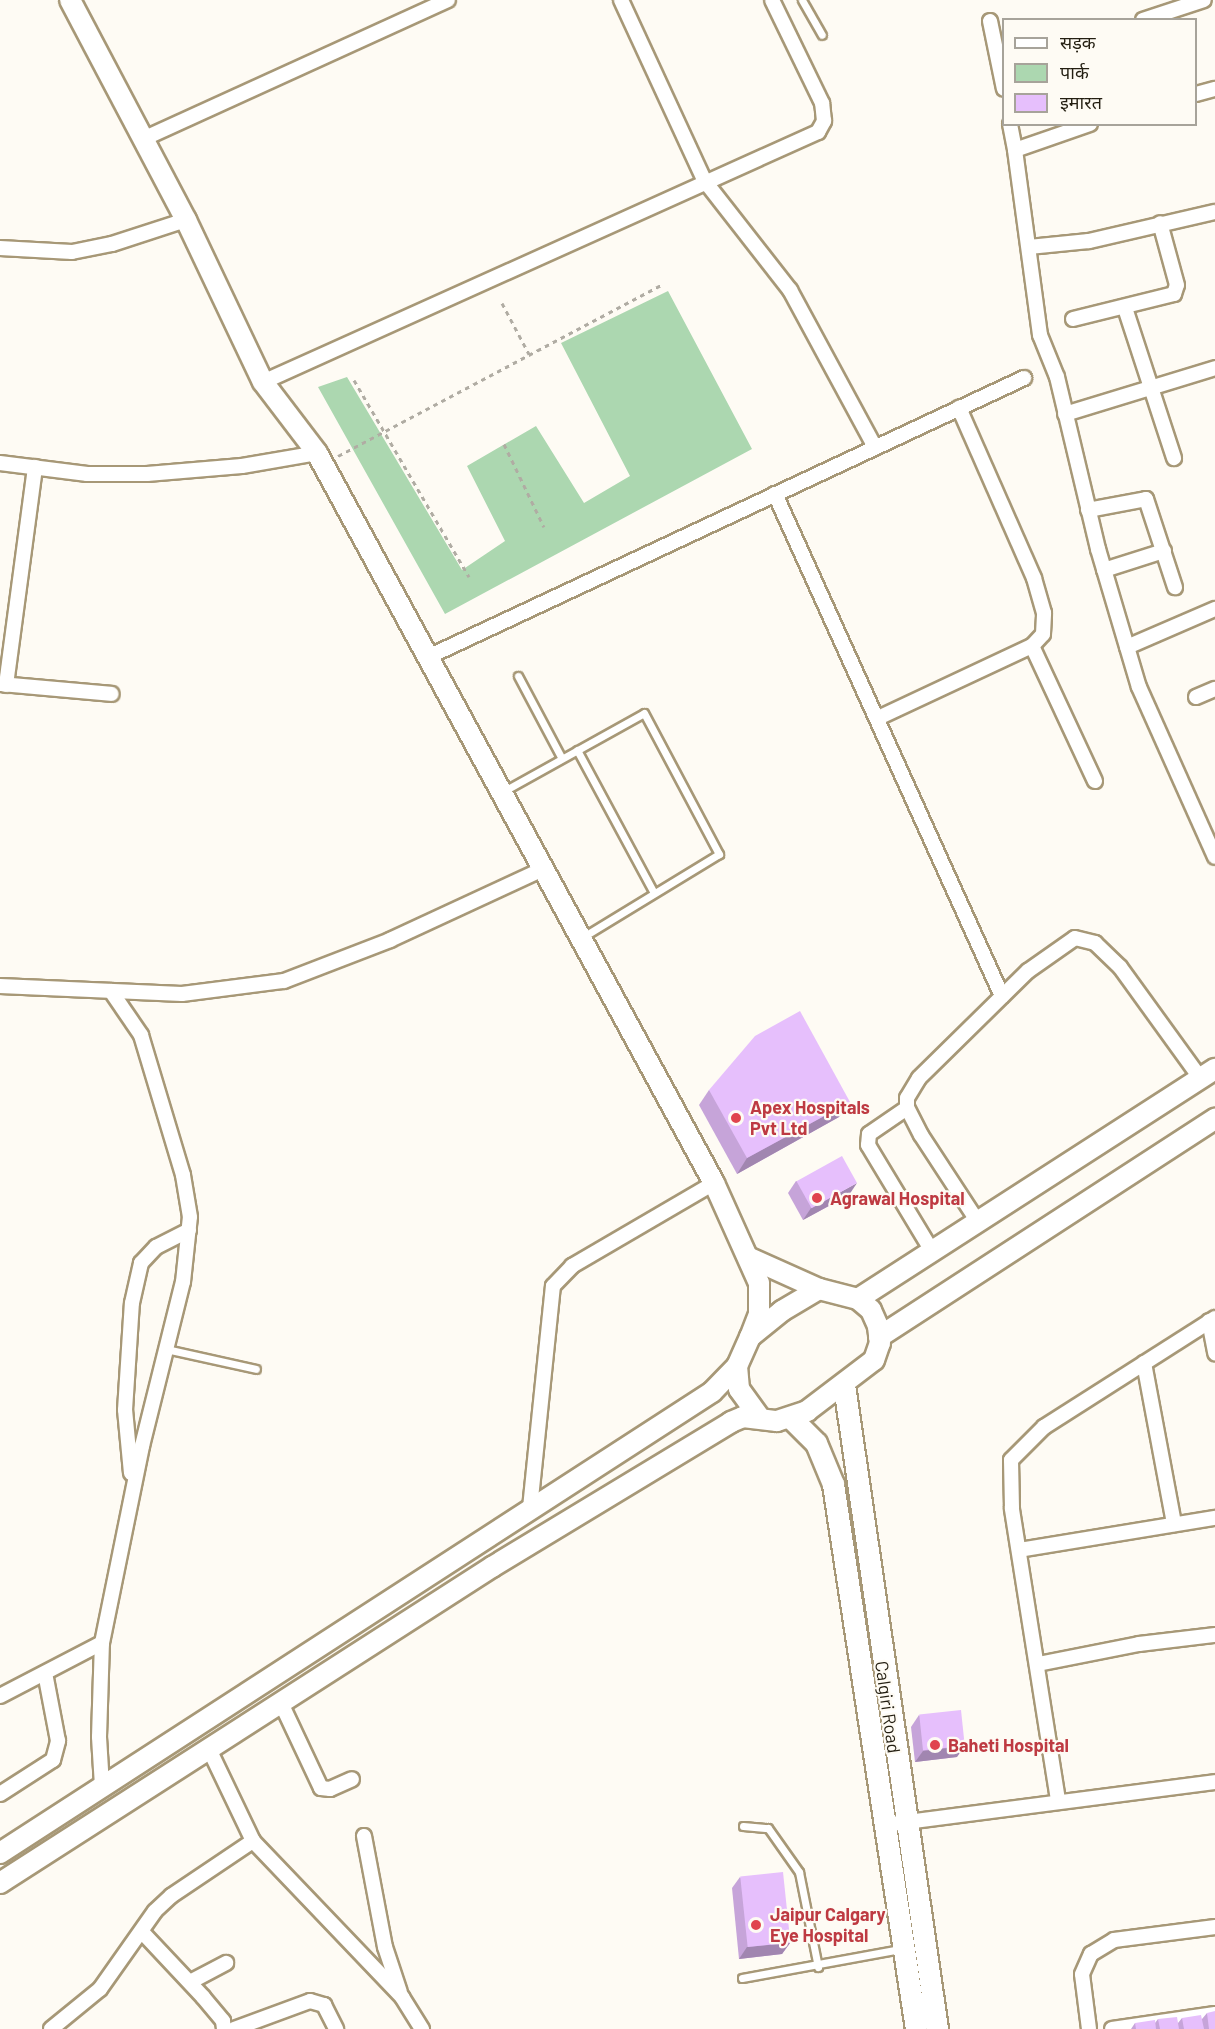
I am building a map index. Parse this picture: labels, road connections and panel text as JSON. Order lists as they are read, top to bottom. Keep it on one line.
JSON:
{"streets":{"main road":["Calgiri Road"]},"places":["Apex Hospitals Pvt Ltd","Agrawal Hospital","Baheti Hospital","Jaipur Calgary Eye Hospital"],"legend":["सड़क","पार्क","इमारत"]}
